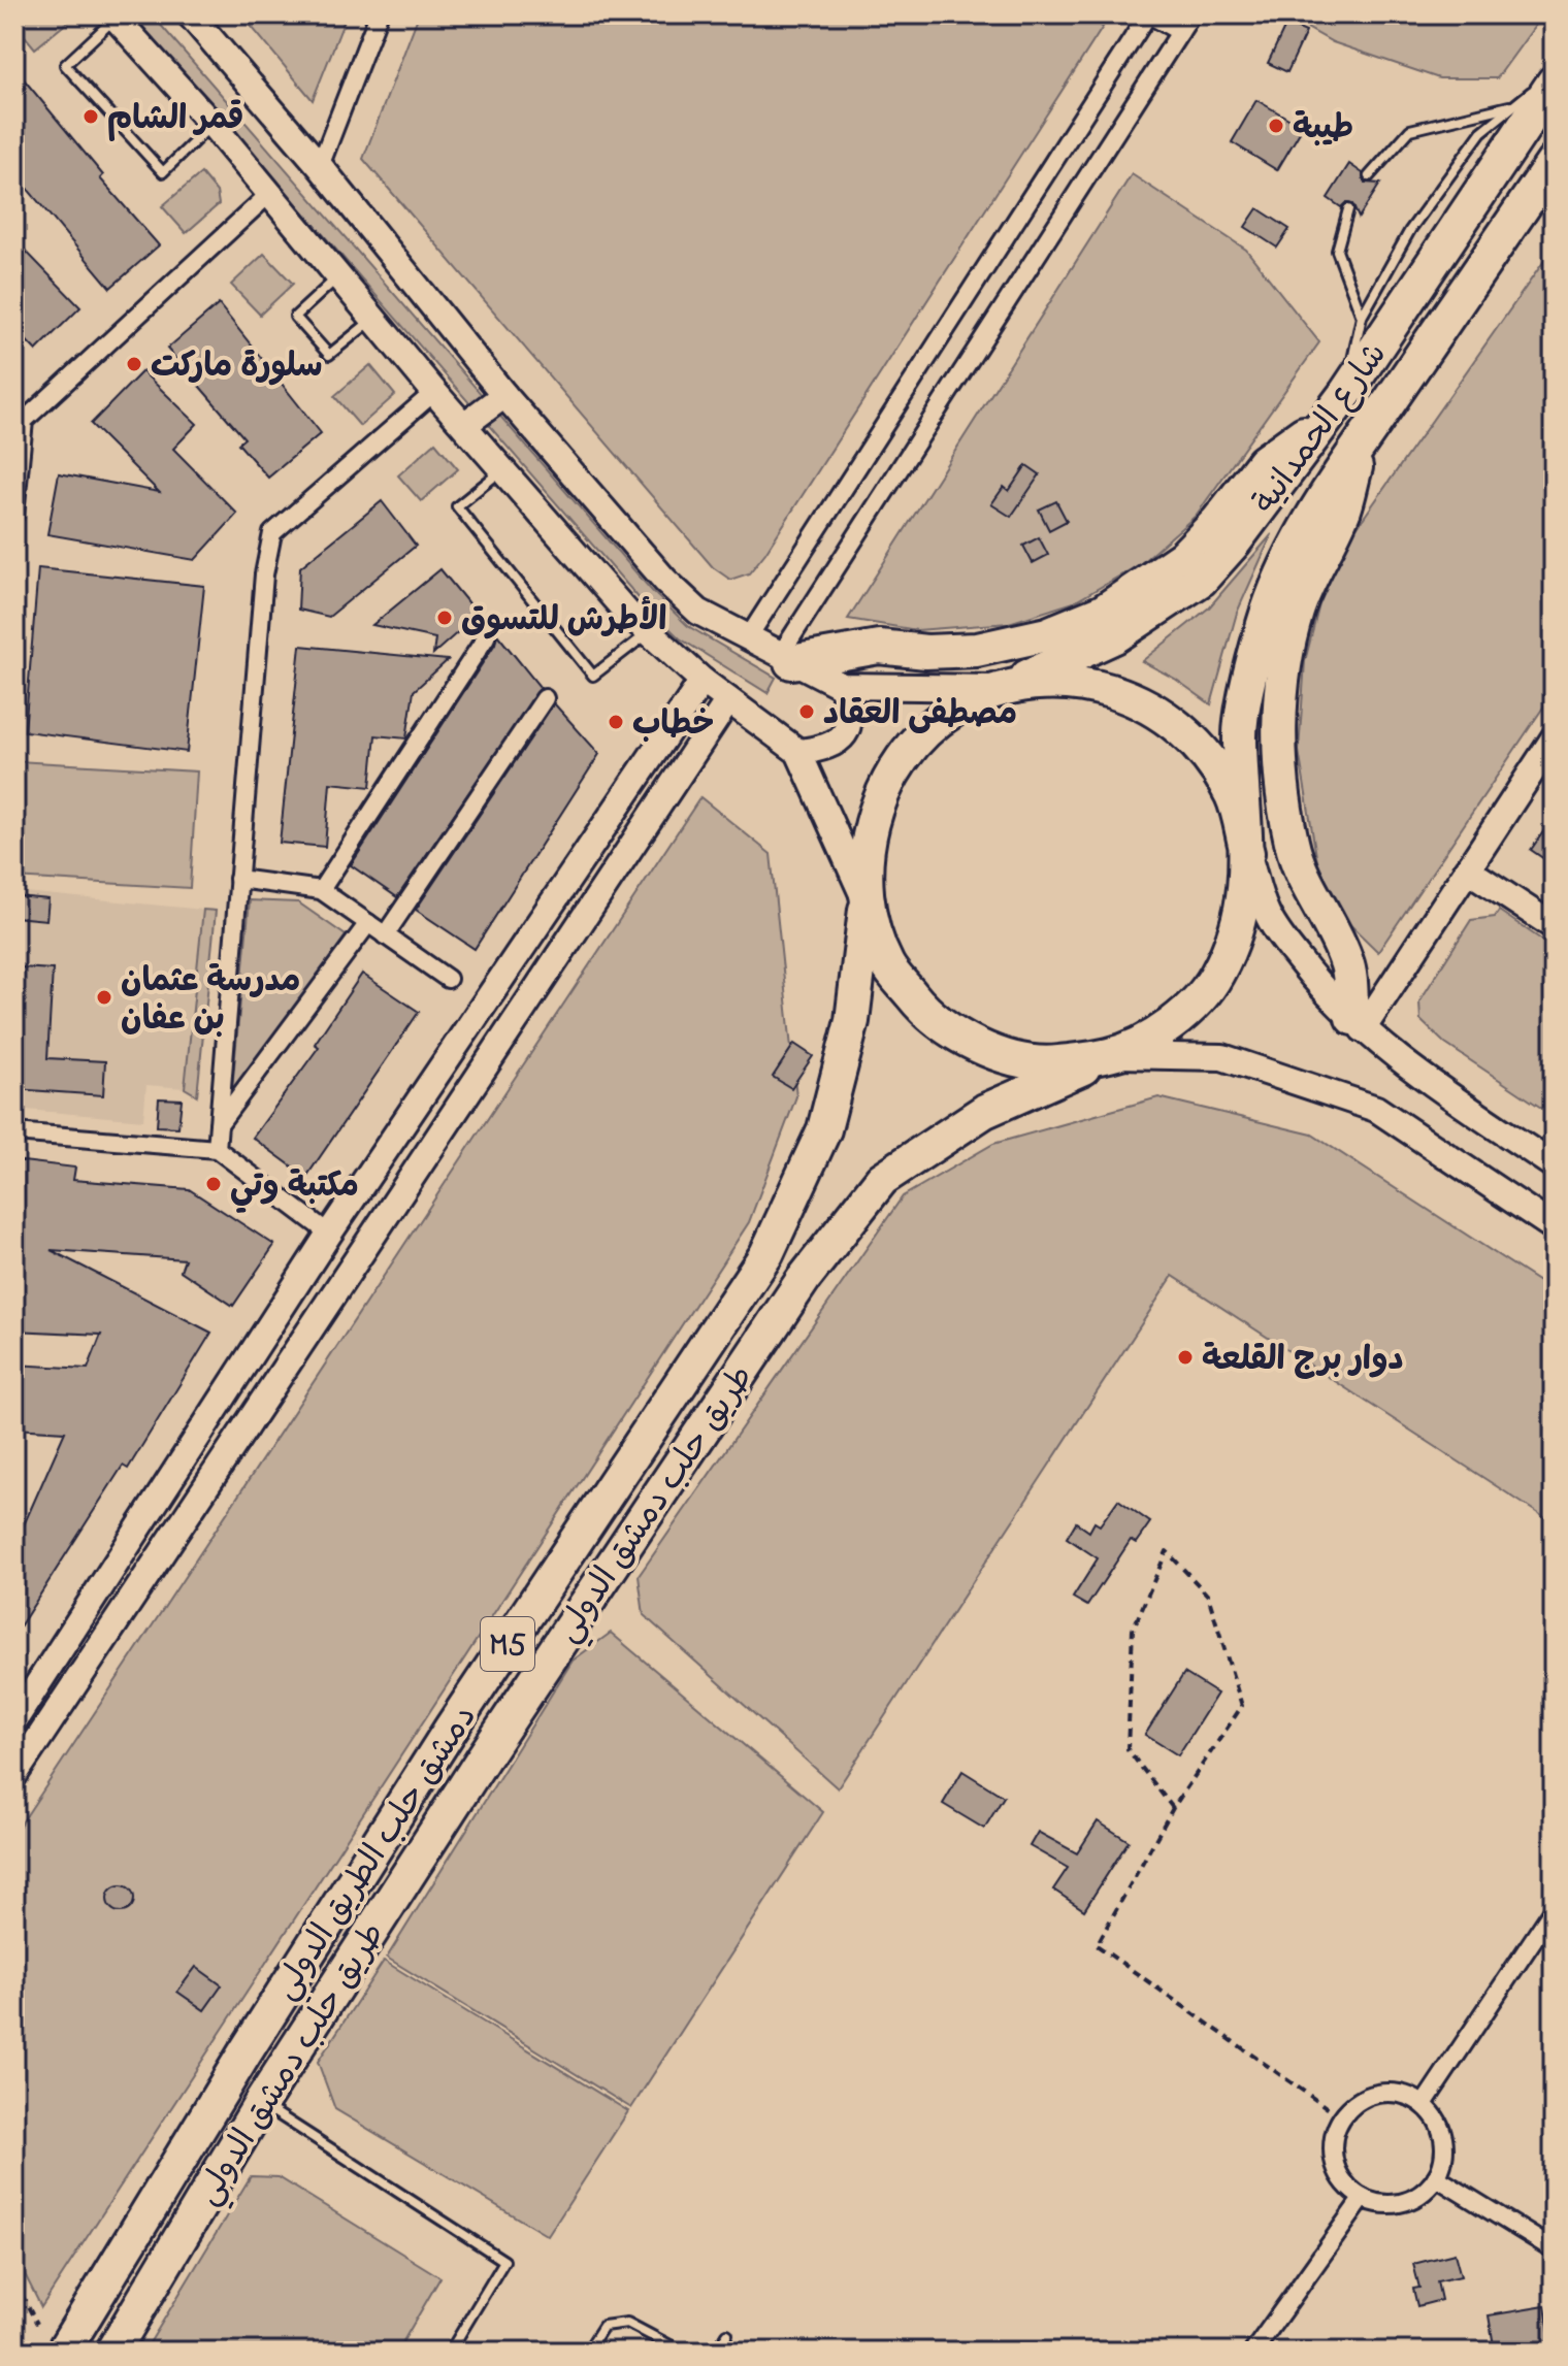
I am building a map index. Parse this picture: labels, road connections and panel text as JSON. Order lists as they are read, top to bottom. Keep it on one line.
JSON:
{"streets":{"highway":["شارع الحمدانية","طريق حلب دمشق الدولي","M5","دمشق حلب الطريق الدولي"]},"crossings":[["شارع الحمدانية","طريق حلب دمشق الدولي"],["شارع الحمدانية","دمشق حلب الطريق الدولي"]],"places":["قمر الشام","طيبة","سلورة ماركت","الأطرش للتسوق","مصطفى العقاد","خطاب","مدرسة عثمان بن عفان","مكتبة وتي","دوار برج القلعة"]}
